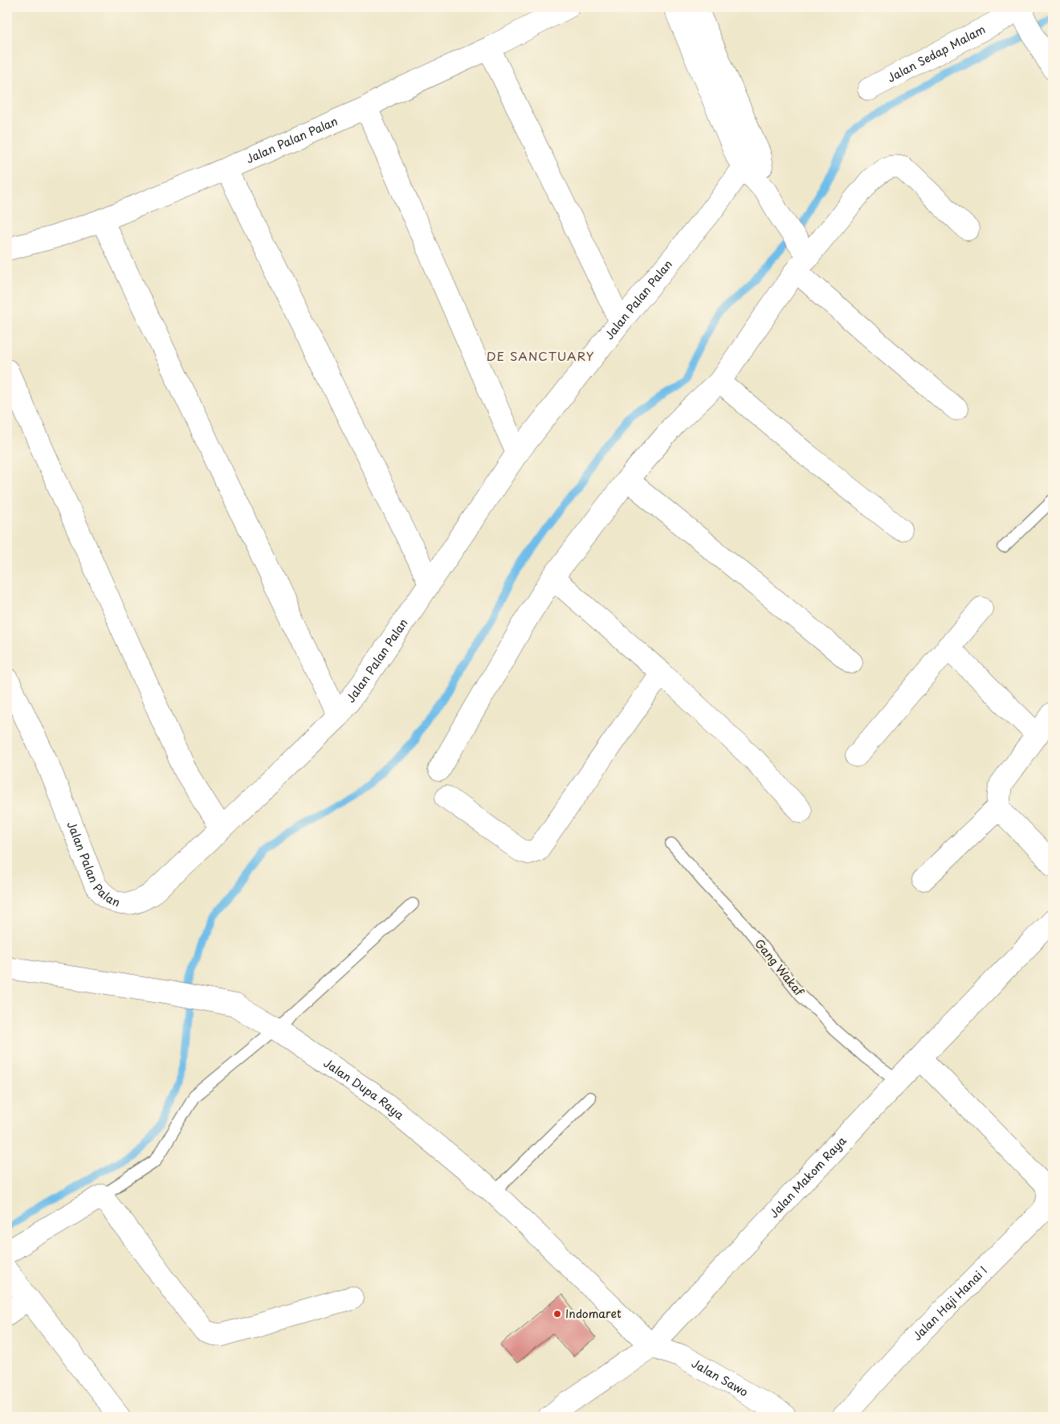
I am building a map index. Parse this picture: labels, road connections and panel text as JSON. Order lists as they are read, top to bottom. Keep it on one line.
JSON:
{"streets":{"street":["Jalan Sedap Malam","Jalan Palan Palan","Jalan Dupa Raya","Jalan Makom Raya","Jalan Haji Hanai I","Jalan Sawo"],"lane":["Gang Wakaf"]},"crossings":[["Gang Wakaf","Jalan Makom Raya"],["Jalan Dupa Raya","Jalan Makom Raya"],["Jalan Dupa Raya","Jalan Sawo"],["Jalan Makom Raya","Jalan Sawo"]],"districts":["DE SANCTUARY"],"places":["Indomaret"]}
